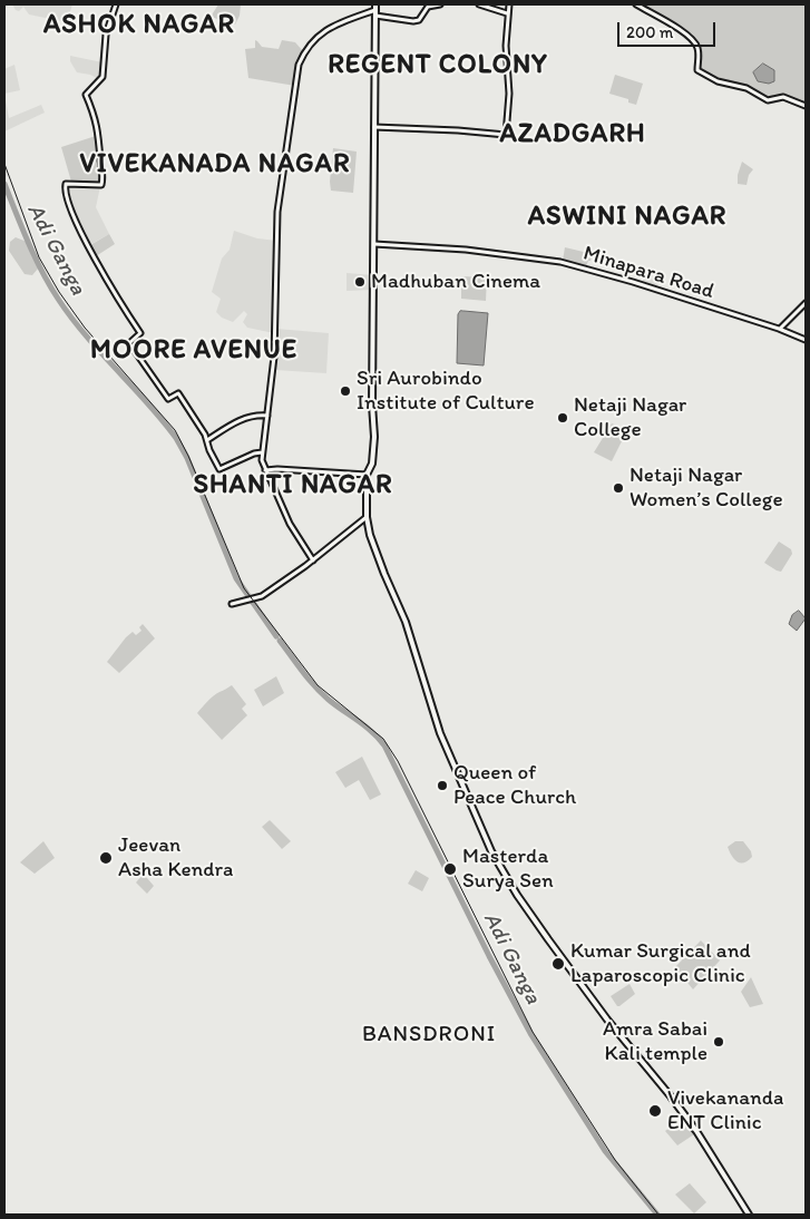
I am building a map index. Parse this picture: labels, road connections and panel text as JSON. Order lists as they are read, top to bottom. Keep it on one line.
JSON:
{"streets":{"street":["Minapara Road"]},"districts":["ASHOK NAGAR","REGENT COLONY","AZADGARH","VIVEKANADA NAGAR","ASWINI NAGAR","MOORE AVENUE","SHANTI NAGAR","BANSDRONI"],"water":["Adi Ganga"],"places":["Madhuban Cinema","Sri Aurobindo Institute of Culture","Netaji Nagar College","Netaji Nagar Women’s College","Queen of Peace Church","Jeevan Asha Kendra","Masterda Surya Sen","Kumar Surgical and Laparoscopic Clinic","Amra Sabai Kali temple","Vivekananda ENT Clinic"],"scale_bar":"200 m"}
